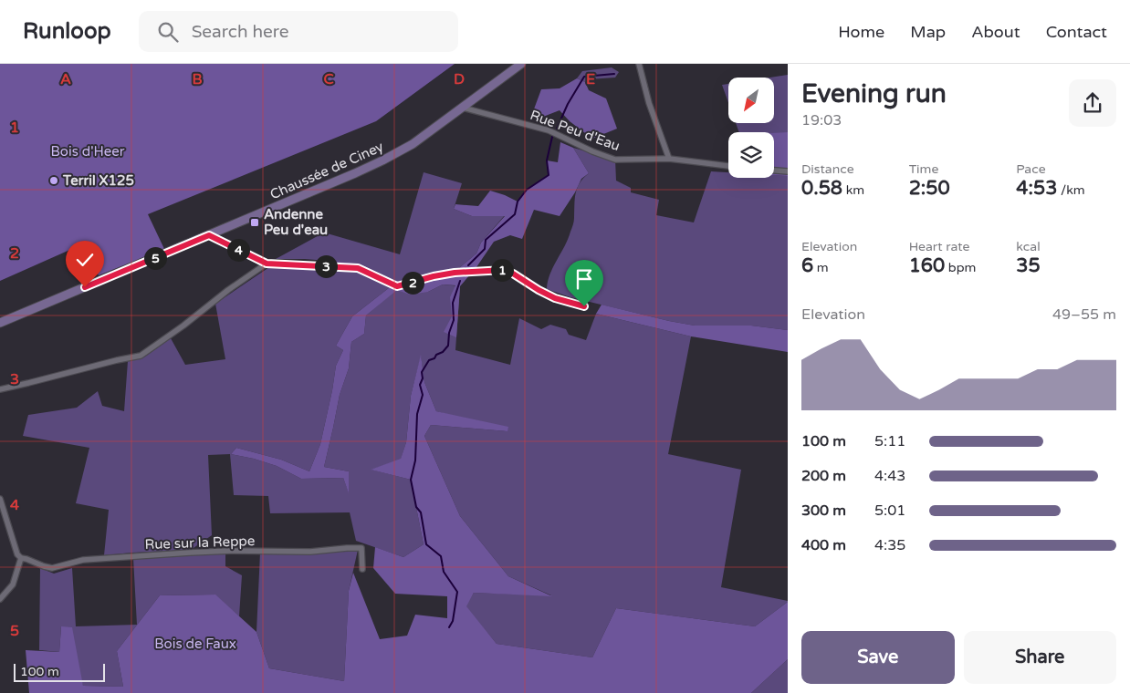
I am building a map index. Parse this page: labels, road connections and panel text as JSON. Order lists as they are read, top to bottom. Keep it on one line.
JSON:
{"streets":{"main road":["Chaussée de Ciney"],"street":["Rue Peu d'Eau","Rue sur la Reppe"]},"crossings":[["Rue Peu d'Eau","Chaussée de Ciney"]],"parks":["Bois d'Heer","Bois de Faux"],"places":{"other":["Terril X125"],"transit":["Andenne Peu d'eau"]},"scale_bar":"100 m","north":"bottom left","page":{"header":"Runloop","search":"Search here","nav":["Home","Map","About","Contact"],"heading":["Evening run","19:03"],"stats":[["Distance","0.58 km"],["Time","2:50"],["Pace","4:53 /km"],["Elevation","6 m"],["Heart rate","160 bpm"],["kcal","35"]],"pins":["4","5","3","1","2"],"chart":["Elevation","49–55 m"],"list":[{"name":"100 m","note":"5:11"},{"name":"200 m","note":"4:43"},{"name":"300 m","note":"5:01"},{"name":"400 m","note":"4:35"}],"buttons":["Save","Share"],"scale":"100 m"},"grid":{"columns":["A","B","C","D","E"],"rows":["1","2","3","4","5"]}}
